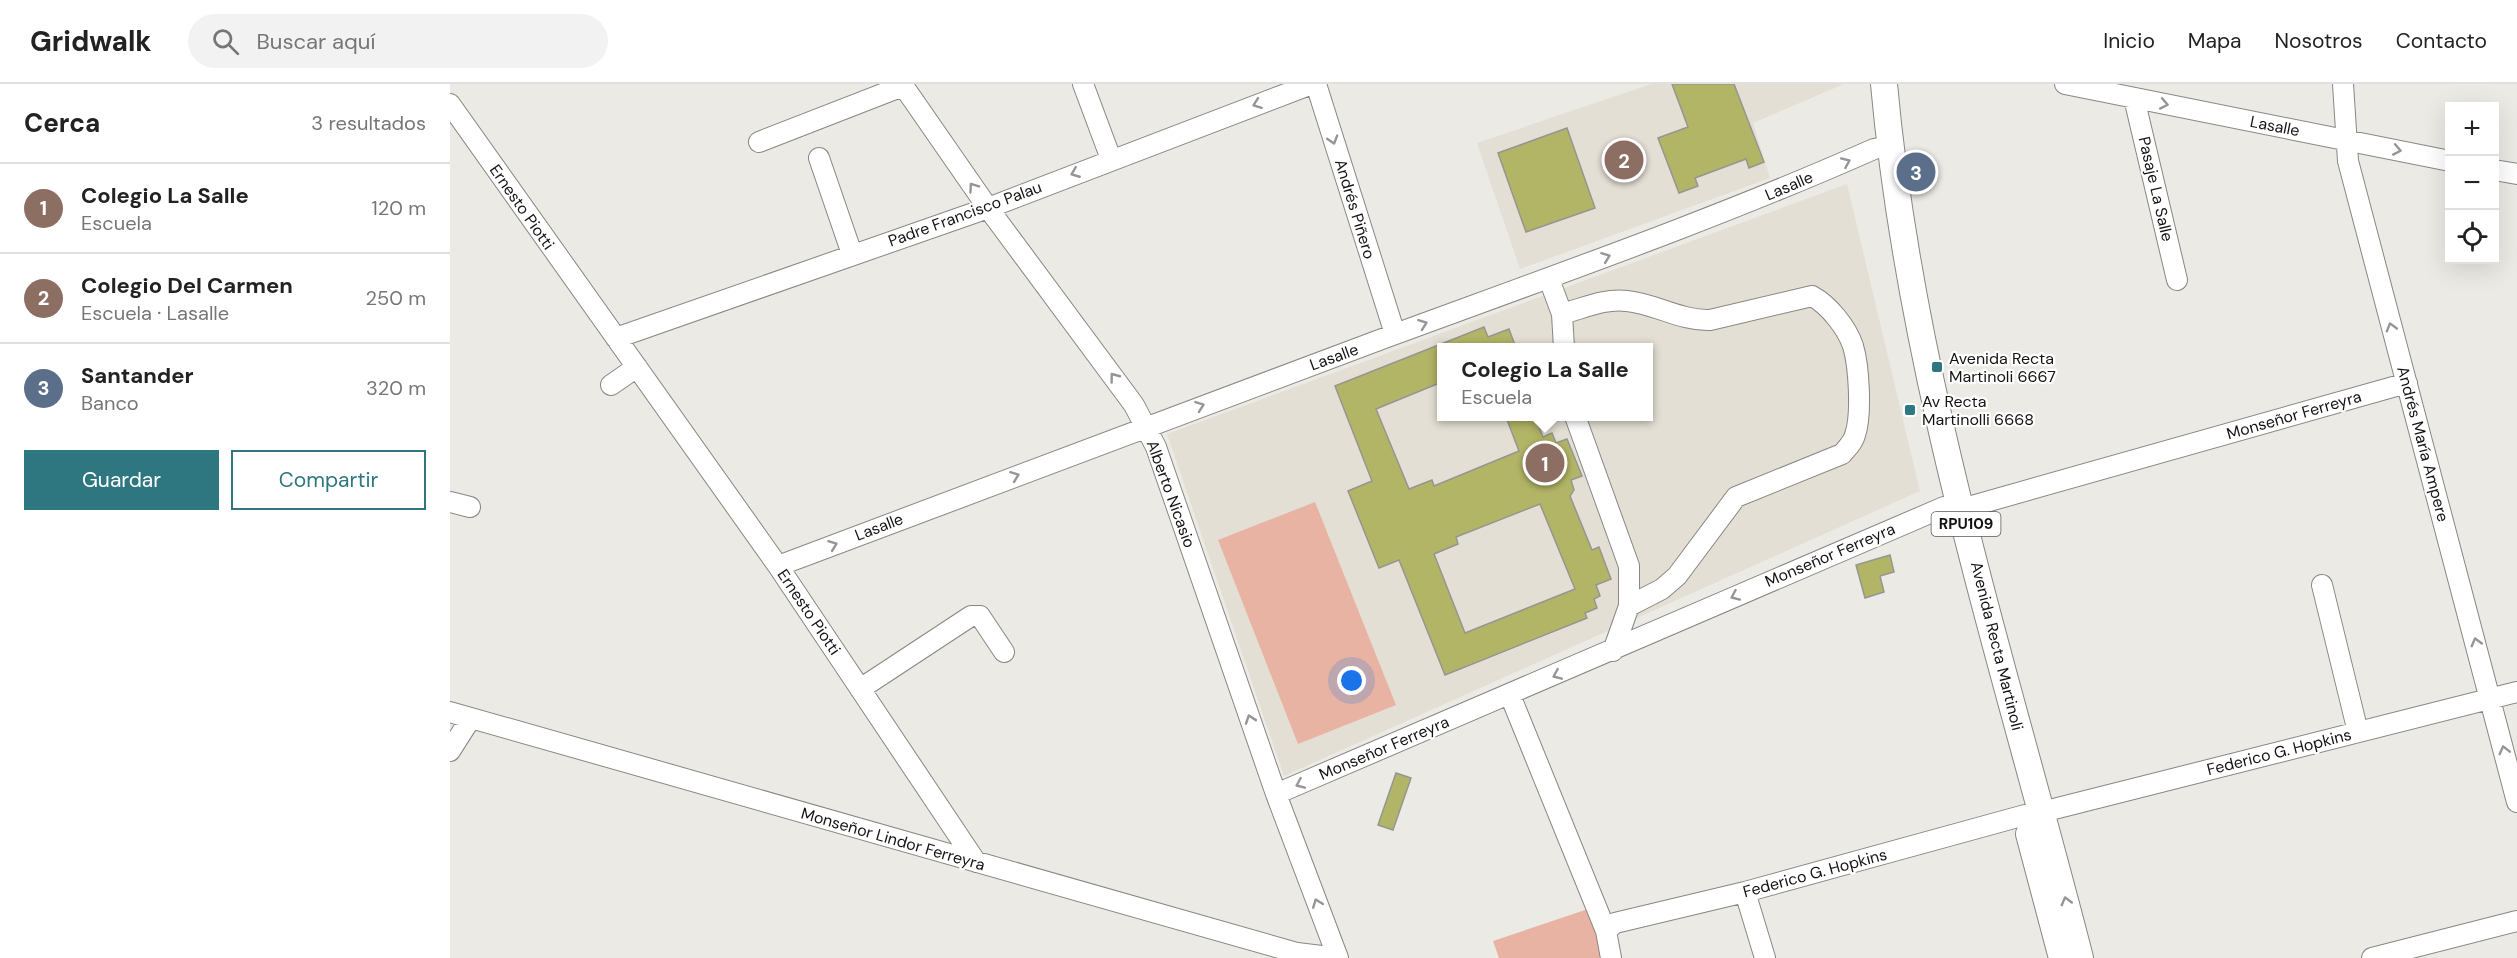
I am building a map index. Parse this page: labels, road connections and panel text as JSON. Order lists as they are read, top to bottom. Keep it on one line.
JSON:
{"streets":{"main road":["RPU109","Avenida Recta Martinoli"],"street":["Lasalle","Pasaje La Salle","Ernesto Piotti","Andrés Piñero","Padre Francisco Palau","Monseñor Ferreyra","Andrés María Ampere","Alberto Nicasio","Federico G. Hopkins","Monseñor Lindor Ferreyra"]},"crossings":[["Lasalle","Pasaje La Salle"],["Lasalle","Ernesto Piotti"],["Lasalle","Andrés Piñero"],["Lasalle","Andrés María Ampere"],["Lasalle","Alberto Nicasio"],["Lasalle","Avenida Recta Martinoli"],["Ernesto Piotti","Padre Francisco Palau"],["Ernesto Piotti","Monseñor Lindor Ferreyra"],["Andrés Piñero","Padre Francisco Palau"],["Padre Francisco Palau","Alberto Nicasio"],["Monseñor Ferreyra","Andrés María Ampere"],["Monseñor Ferreyra","Alberto Nicasio"],["Monseñor Ferreyra","Avenida Recta Martinoli"],["Andrés María Ampere","Federico G. Hopkins"],["Alberto Nicasio","Monseñor Lindor Ferreyra"],["Avenida Recta Martinoli","Federico G. Hopkins"]],"one_way":["Lasalle","Andrés Piñero","Padre Francisco Palau","Monseñor Ferreyra","Andrés María Ampere","Alberto Nicasio"],"places":{"transit":["Avenida Recta Martinoli 6667","Av Recta Martinolli 6668"]},"page":{"header":"Gridwalk","search":"Buscar aquí","nav":["Inicio","Mapa","Nosotros","Contacto"],"heading":["Cerca","3 resultados"],"map_buttons":["+","−"],"pins":["2","3","1"],"list":[{"mark":"1","name":"Colegio La Salle","note":"Escuela","value":"120 m"},{"mark":"2","name":"Colegio Del Carmen","note":"Escuela · Lasalle","value":"250 m"},{"mark":"3","name":"Santander","note":"Banco","value":"320 m"}],"popup":["Colegio La Salle","Escuela"],"buttons":["Guardar","Compartir"]}}
